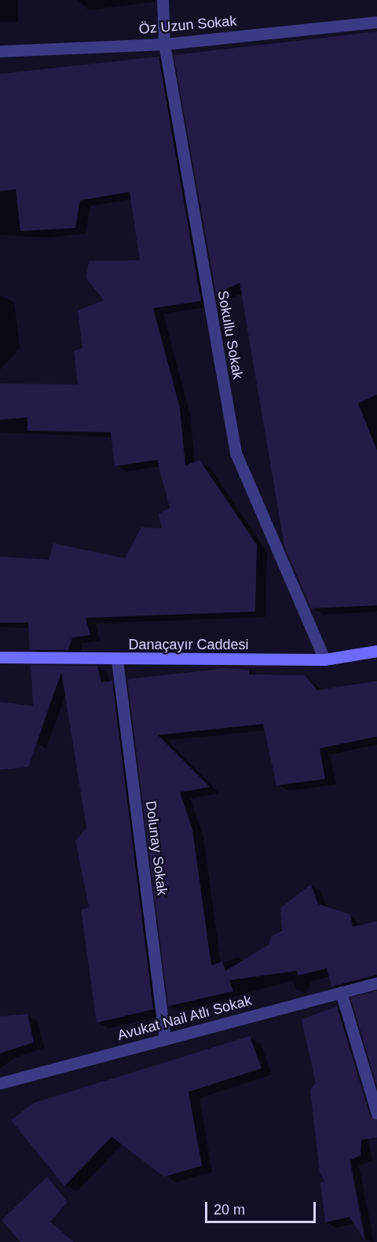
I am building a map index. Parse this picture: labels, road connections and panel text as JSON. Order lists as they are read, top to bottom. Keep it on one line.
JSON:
{"streets":{"street":["Öz Uzun Sokak","Sokullu Sokak","Danaçayır Caddesi","Dolunay Sokak","Avukat Nail Atlı Sokak"]},"crossings":[["Öz Uzun Sokak","Sokullu Sokak"],["Sokullu Sokak","Danaçayır Caddesi"],["Danaçayır Caddesi","Dolunay Sokak"],["Dolunay Sokak","Avukat Nail Atlı Sokak"]],"scale_bar":"20 m"}
